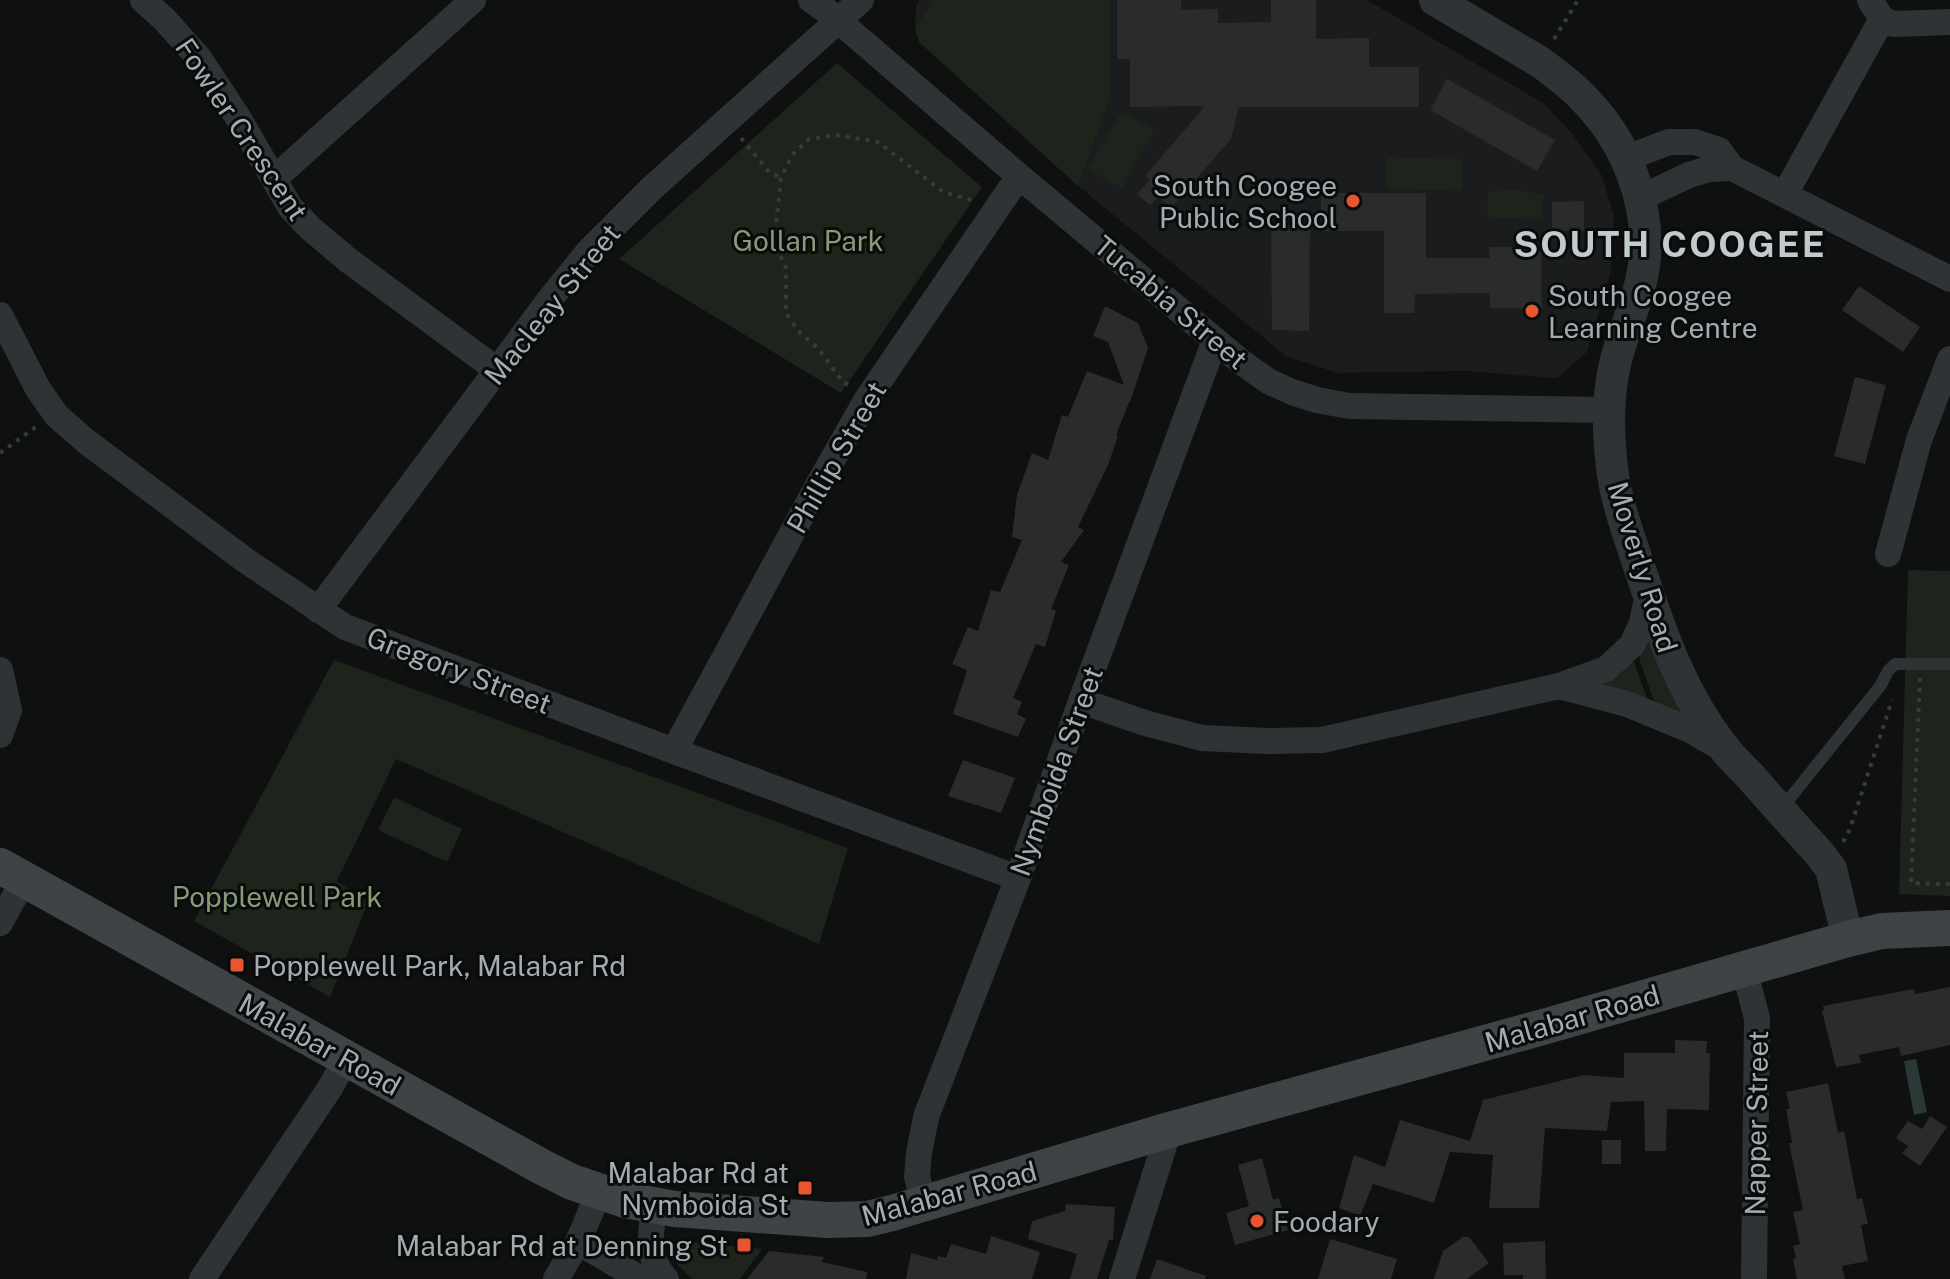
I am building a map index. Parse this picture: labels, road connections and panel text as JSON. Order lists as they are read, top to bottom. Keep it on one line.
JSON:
{"streets":{"main road":["Malabar Road"],"street":["Fowler Crescent","Tucabia Street","Macleay Street","Phillip Street","Moverly Road","Gregory Street","Nymboida Street","Napper Street"]},"crossings":[["Fowler Crescent","Macleay Street"],["Tucabia Street","Macleay Street"],["Tucabia Street","Phillip Street"],["Tucabia Street","Moverly Road"],["Tucabia Street","Nymboida Street"],["Macleay Street","Gregory Street"],["Phillip Street","Gregory Street"],["Moverly Road","Malabar Road"],["Gregory Street","Nymboida Street"],["Nymboida Street","Malabar Road"],["Malabar Road","Napper Street"]],"districts":["SOUTH COOGEE"],"parks":["Gollan Park","Popplewell Park"],"places":{"other":["South Coogee Public School","South Coogee Learning Centre","Foodary"],"transit":["Popplewell Park, Malabar Rd","Malabar Rd at Nymboida St","Malabar Rd at Denning St"]}}
